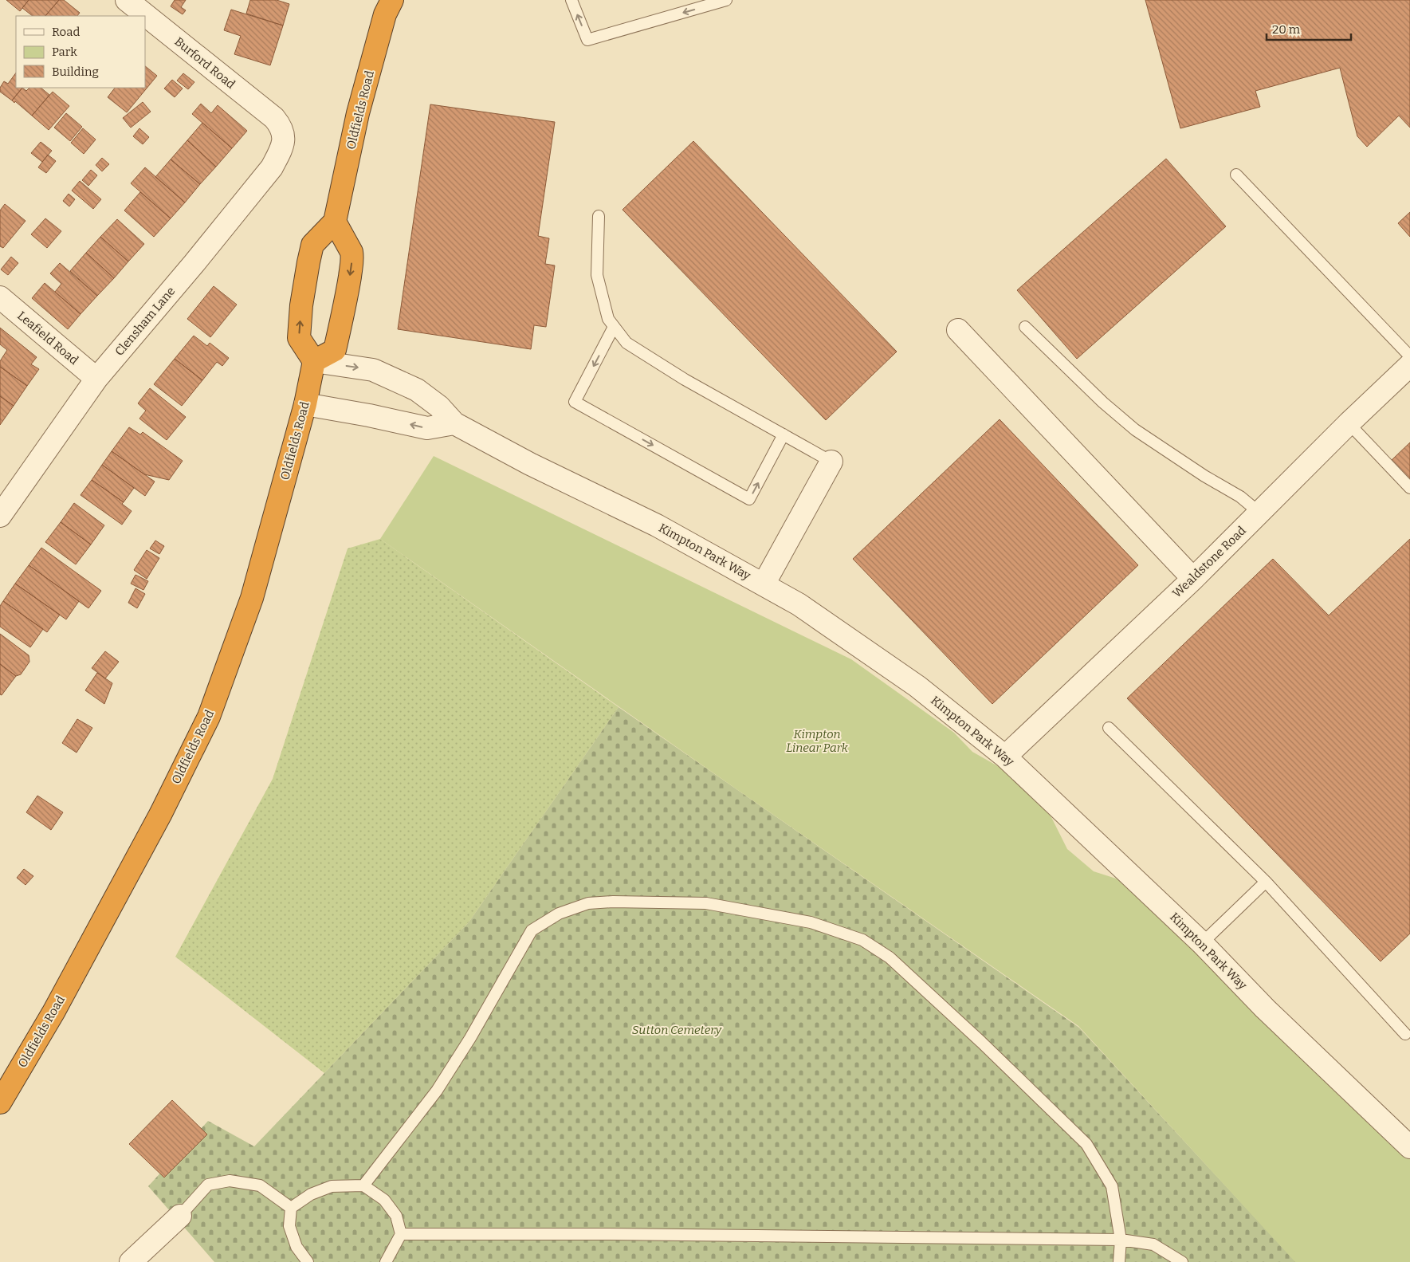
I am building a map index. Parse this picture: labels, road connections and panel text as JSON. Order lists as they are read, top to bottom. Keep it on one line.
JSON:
{"streets":{"highway":["Oldfields Road"],"street":["Burford Road","Clensham Lane","Leafield Road","Kimpton Park Way","Wealdstone Road"]},"crossings":[["Burford Road","Clensham Lane"],["Oldfields Road","Kimpton Park Way"],["Clensham Lane","Leafield Road"],["Kimpton Park Way","Wealdstone Road"]],"parks":["Kimpton Linear Park","Sutton Cemetery"],"legend":["Road","Park","Building"],"scale_bar":"20 m"}
